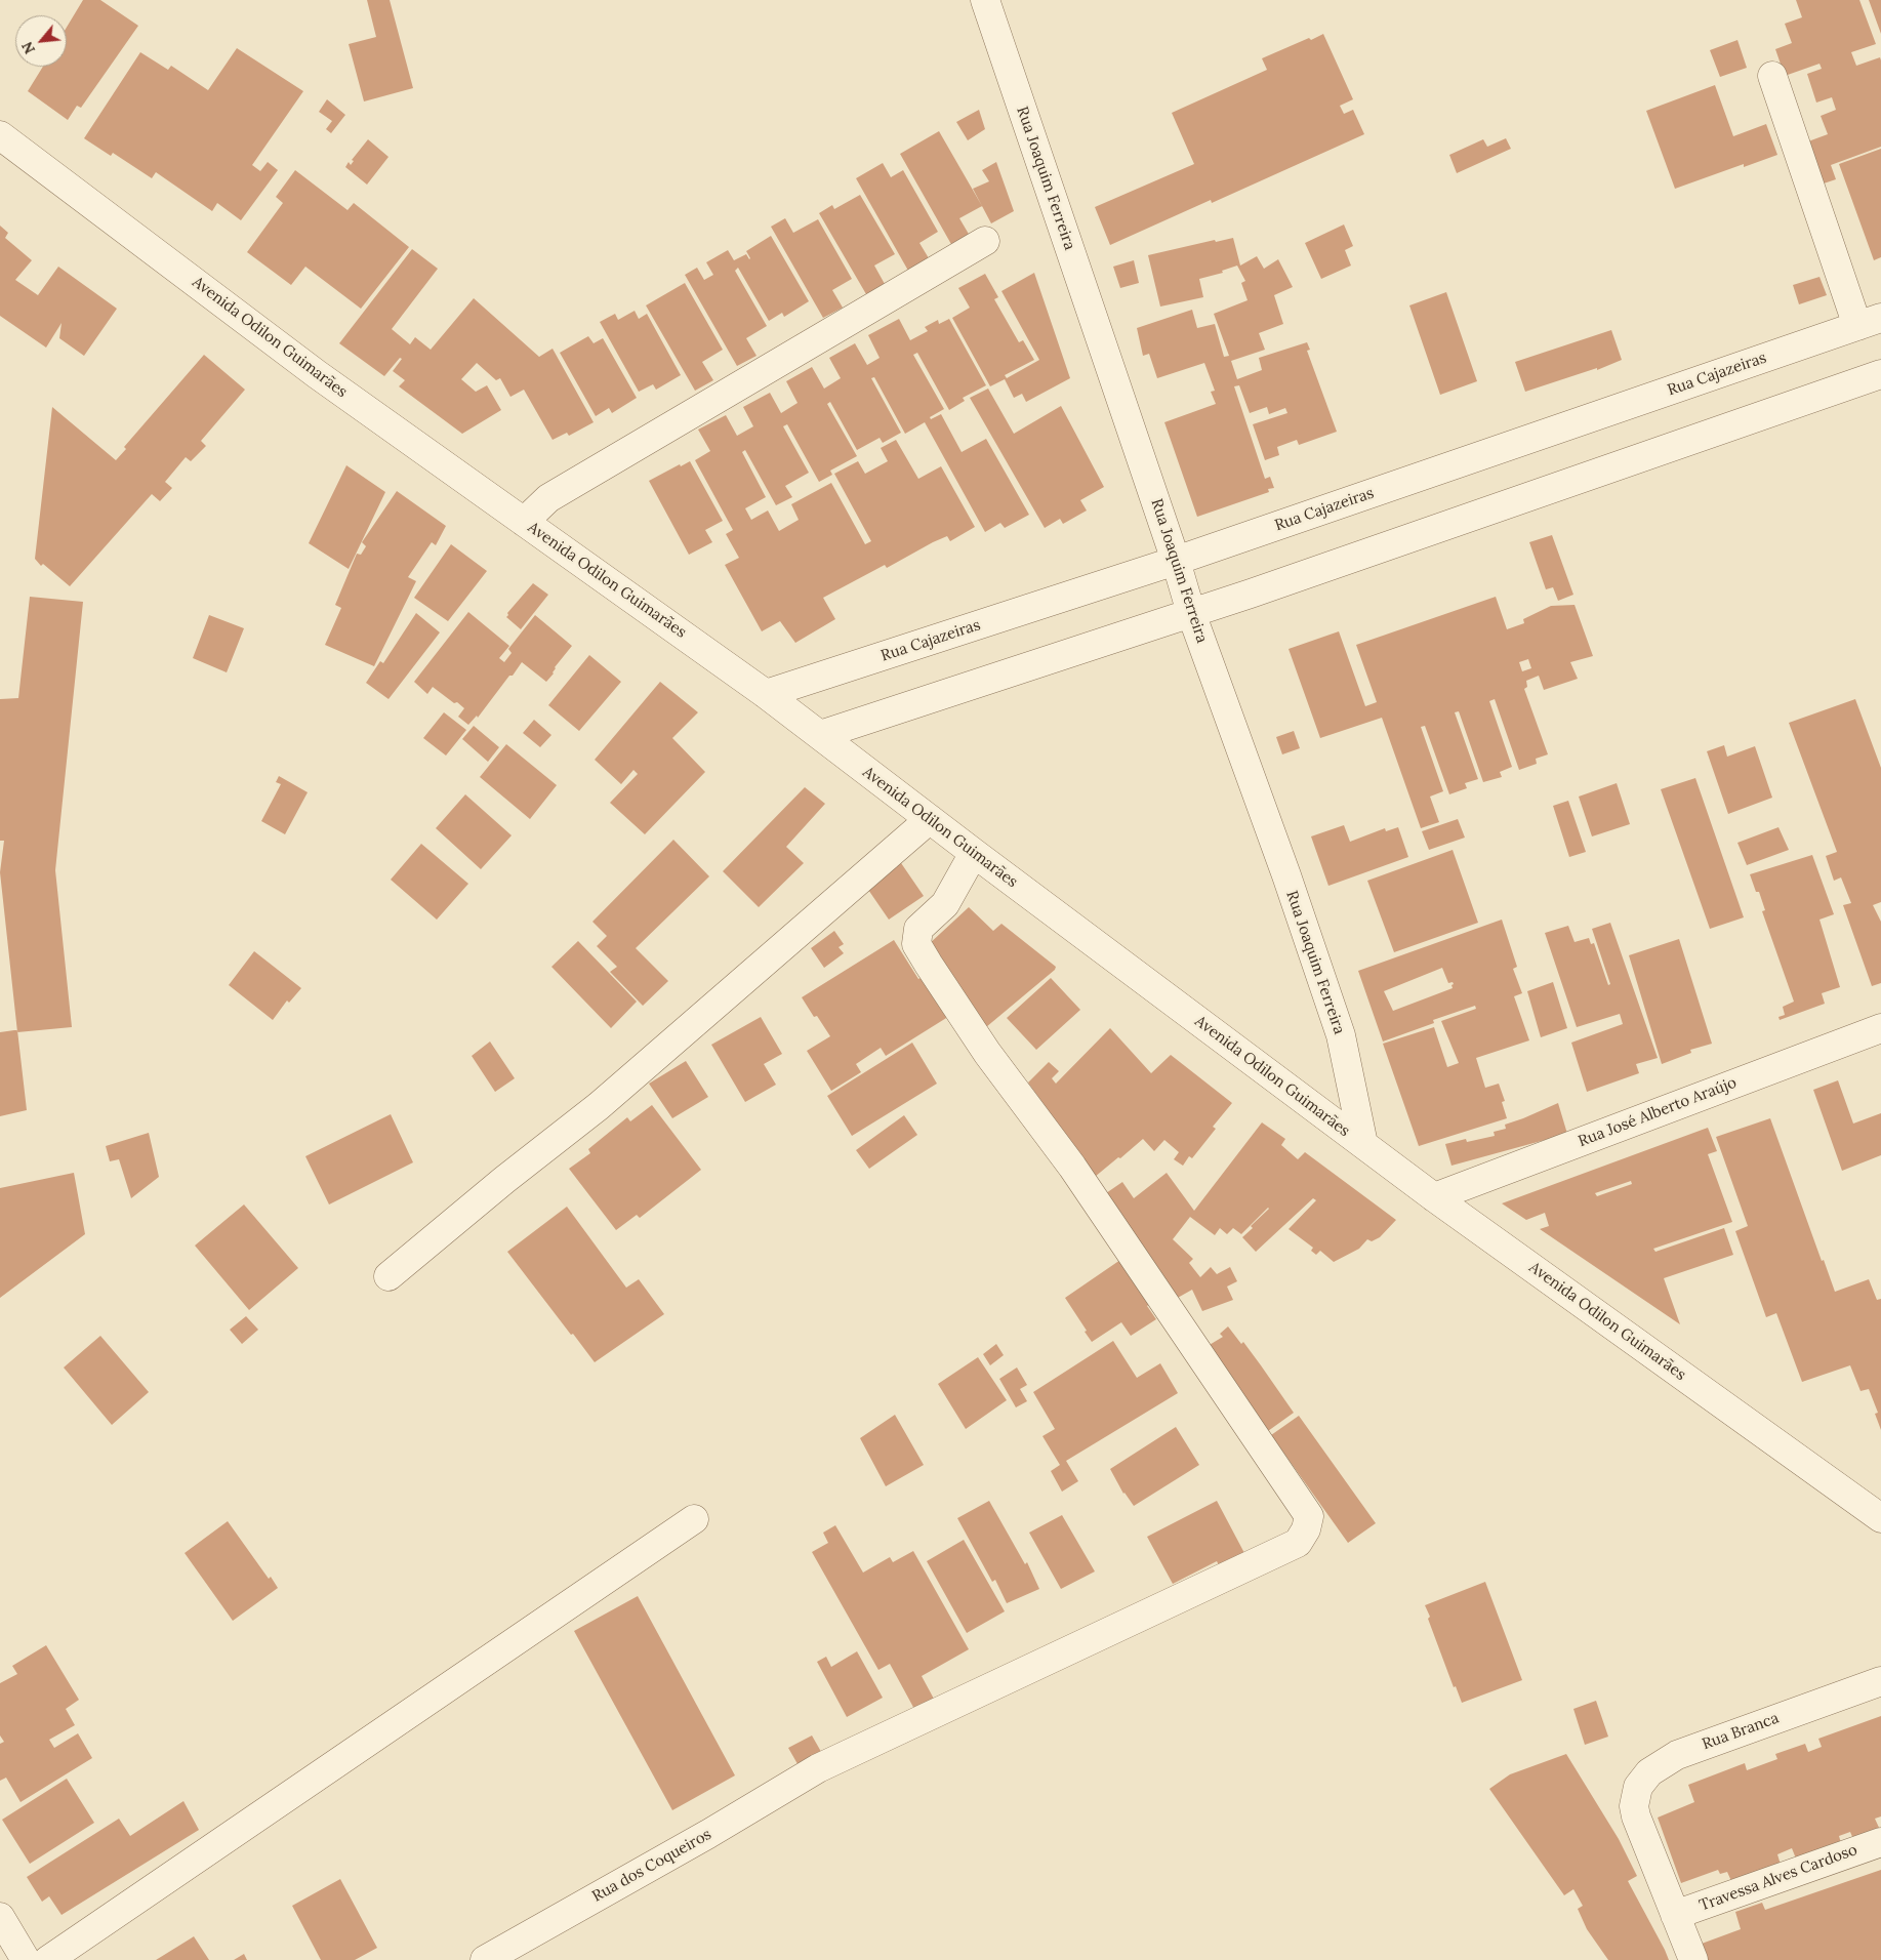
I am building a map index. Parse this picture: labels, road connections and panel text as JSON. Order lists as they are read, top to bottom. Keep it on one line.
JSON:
{"streets":{"street":["Rua Joaquim Ferreira","Avenida Odilon Guimarães","Rua Cajazeiras","Rua José Alberto Araújo","Rua Branca","Rua dos Coqueiros","Travessa Alves Cardoso"]},"crossings":[["Rua Joaquim Ferreira","Avenida Odilon Guimarães"],["Rua Joaquim Ferreira","Rua Cajazeiras"],["Avenida Odilon Guimarães","Rua Cajazeiras"],["Avenida Odilon Guimarães","Rua José Alberto Araújo"],["Avenida Odilon Guimarães","Rua dos Coqueiros"],["Rua Branca","Travessa Alves Cardoso"]],"north":"bottom left"}
